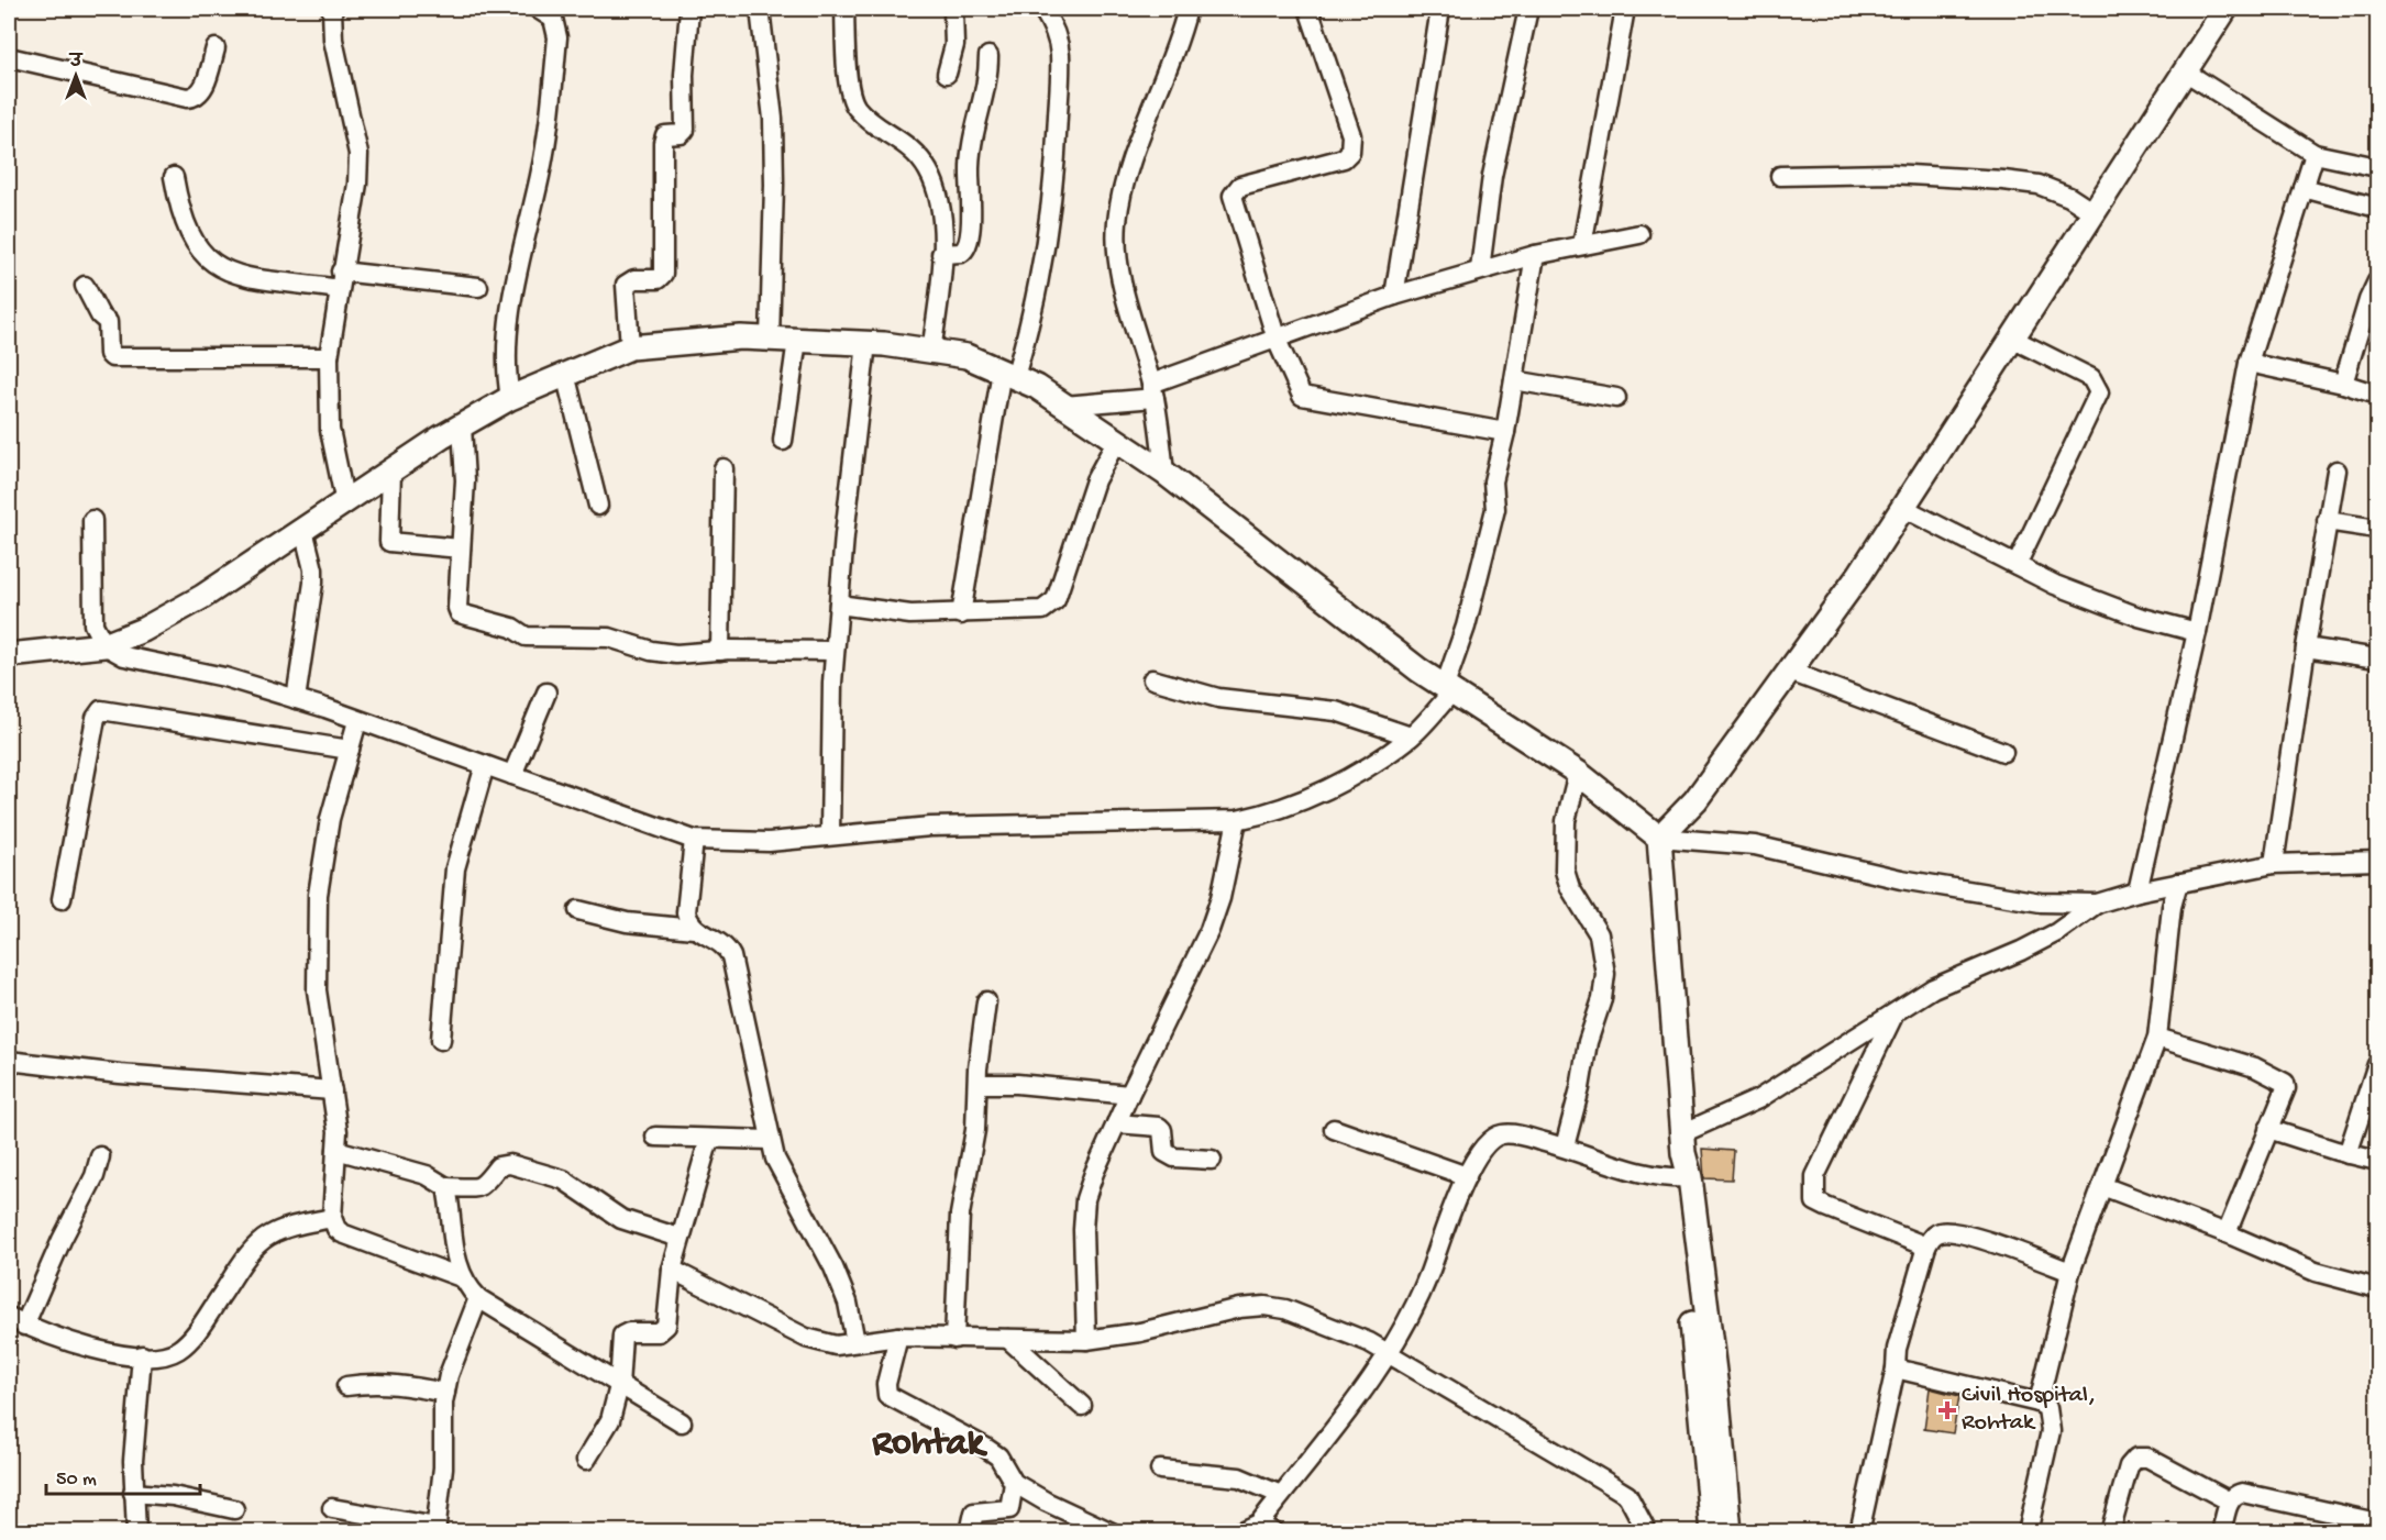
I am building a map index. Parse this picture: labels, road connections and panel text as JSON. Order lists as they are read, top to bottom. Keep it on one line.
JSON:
{"districts":["Rohtak"],"places":{"health":["Civil Hospital, Rohtak"]},"scale_bar":"50 m","north":"top"}
